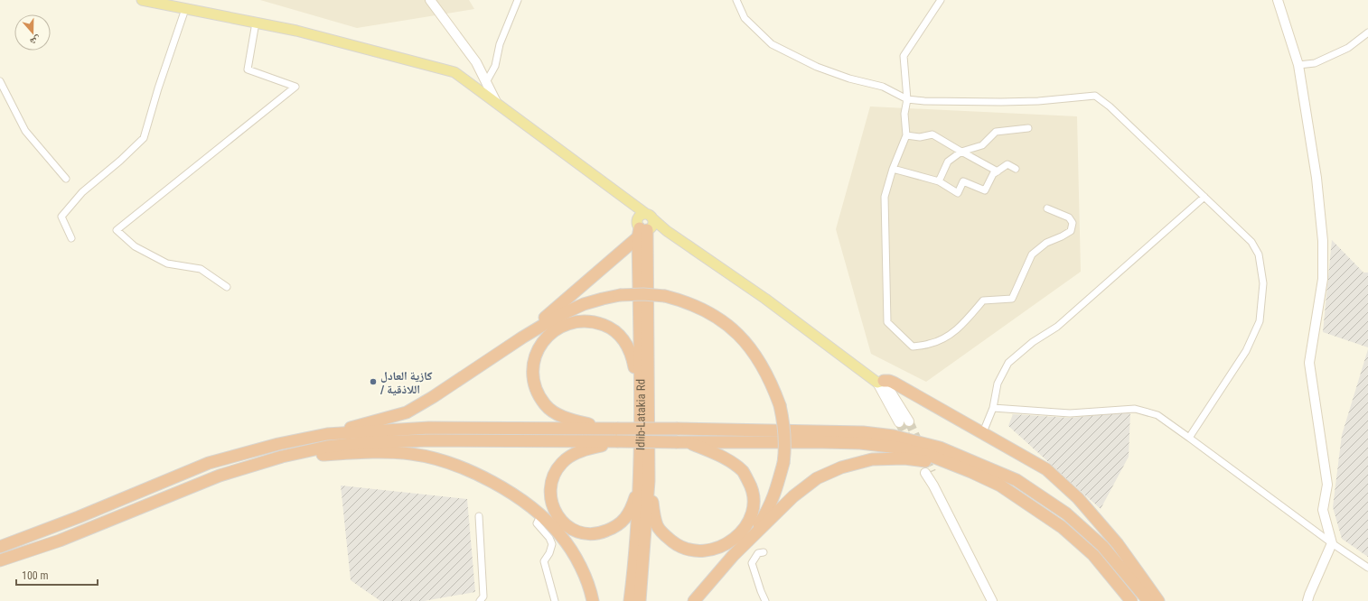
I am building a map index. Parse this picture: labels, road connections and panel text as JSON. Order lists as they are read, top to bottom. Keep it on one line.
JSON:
{"streets":{"highway":["Idlib-Latakia Rd"]},"places":["كازية العادل / اللاذقية"],"scale_bar":"100 m","north":"bottom"}
